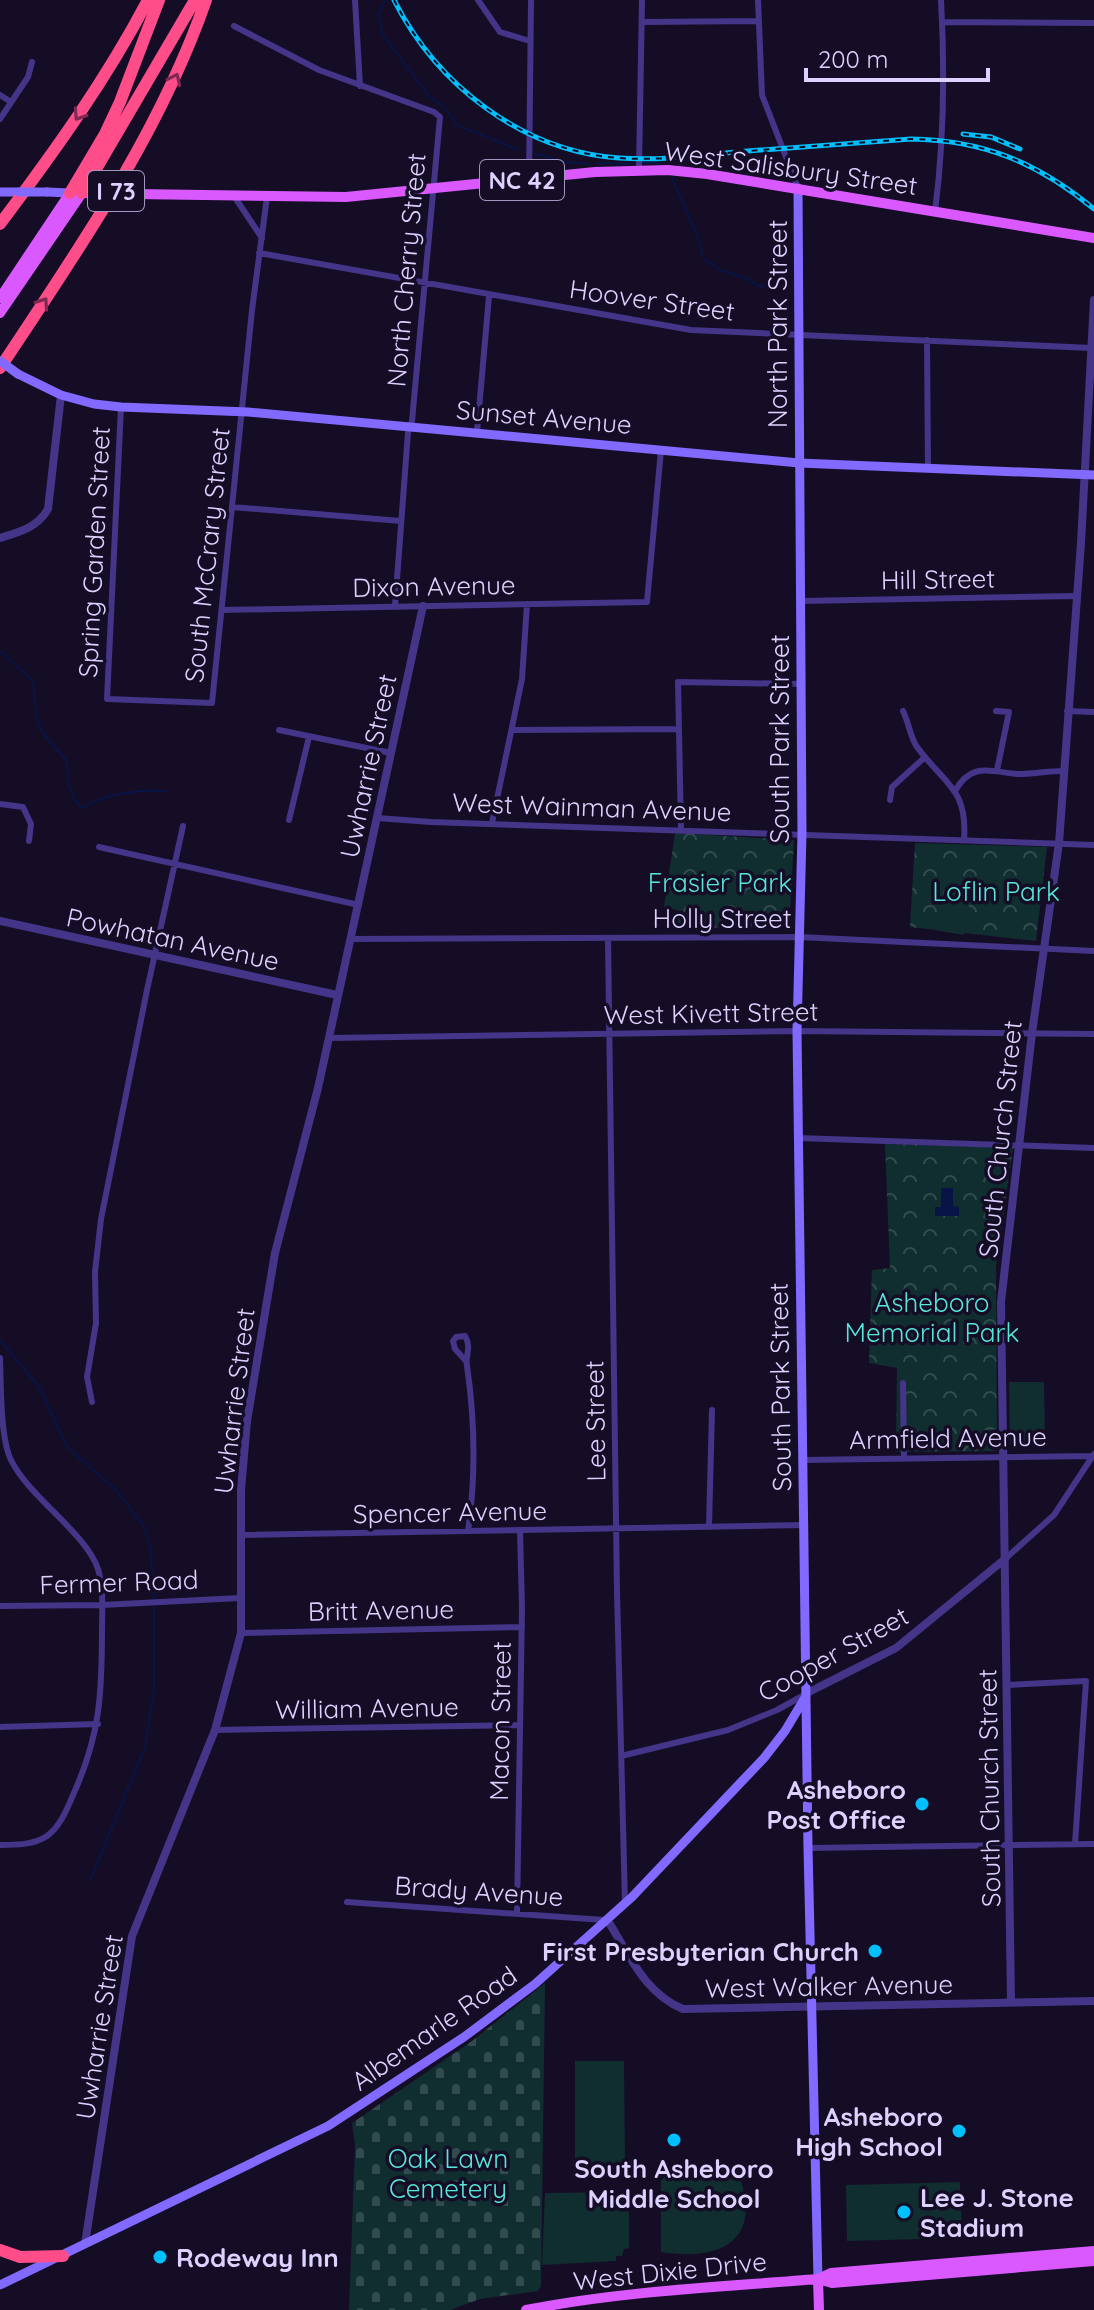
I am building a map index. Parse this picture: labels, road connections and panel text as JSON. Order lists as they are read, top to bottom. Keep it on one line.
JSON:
{"streets":{"highway":["I 73"],"main road":["West Salisbury Street","NC 42","North Park Street","Sunset Avenue","South Park Street","Albemarle Road","West Dixie Drive"],"street":["North Cherry Street","Hoover Street","Spring Garden Street","South McCrary Street","Hill Street","Dixon Avenue","Uwharrie Street","West Wainman Avenue","Holly Street","Powhatan Avenue","West Kivett Street","South Church Street","Lee Street","Armfield Avenue","Spencer Avenue","Fermer Road","Britt Avenue","Cooper Street","William Avenue","Macon Street","Brady Avenue","West Walker Avenue"]},"crossings":[["West Salisbury Street","North Cherry Street"],["West Salisbury Street","North Park Street"],["West Salisbury Street","South McCrary Street"],["North Cherry Street","Hoover Street"],["North Cherry Street","Sunset Avenue"],["North Cherry Street","Dixon Avenue"],["Hoover Street","North Park Street"],["Hoover Street","South McCrary Street"],["Hoover Street","South Church Street"],["North Park Street","Sunset Avenue"],["North Park Street","South Park Street"],["Sunset Avenue","Spring Garden Street"],["Sunset Avenue","South McCrary Street"],["Sunset Avenue","Dixon Avenue"],["Sunset Avenue","South Park Street"],["Sunset Avenue","South Church Street"],["Spring Garden Street","South McCrary Street"],["South McCrary Street","Dixon Avenue"],["Hill Street","South Park Street"],["Hill Street","South Church Street"],["Dixon Avenue","Uwharrie Street"],["South Park Street","West Wainman Avenue"],["South Park Street","Holly Street"],["South Park Street","West Kivett Street"],["South Park Street","Armfield Avenue"],["South Park Street","Spencer Avenue"],["South Park Street","Cooper Street"],["South Park Street","West Walker Avenue"],["South Park Street","Albemarle Road"],["South Park Street","West Dixie Drive"],["Uwharrie Street","West Wainman Avenue"],["Uwharrie Street","Holly Street"],["Uwharrie Street","Powhatan Avenue"],["Uwharrie Street","West Kivett Street"],["Uwharrie Street","Spencer Avenue"],["Uwharrie Street","Fermer Road"],["Uwharrie Street","Britt Avenue"],["Uwharrie Street","William Avenue"],["Uwharrie Street","Albemarle Road"],["West Wainman Avenue","South Church Street"],["Holly Street","South Church Street"],["Holly Street","Lee Street"],["West Kivett Street","South Church Street"],["West Kivett Street","Lee Street"],["South Church Street","Armfield Avenue"],["South Church Street","Cooper Street"],["South Church Street","West Walker Avenue"],["Lee Street","Spencer Avenue"],["Lee Street","Cooper Street"],["Lee Street","Albemarle Road"],["Armfield Avenue","Cooper Street"],["Spencer Avenue","Macon Street"],["Britt Avenue","Macon Street"],["Cooper Street","Albemarle Road"],["William Avenue","Macon Street"],["Macon Street","Brady Avenue"],["Brady Avenue","West Walker Avenue"],["Brady Avenue","Albemarle Road"],["West Walker Avenue","Albemarle Road"]],"parks":["Frasier Park","Loflin Park","Asheboro Memorial Park","Oak Lawn Cemetery"],"places":["Asheboro Post Office","First Presbyterian Church","Asheboro High School","South Asheboro Middle School","Lee J. Stone Stadium","Rodeway Inn"],"scale_bar":"200 m"}
